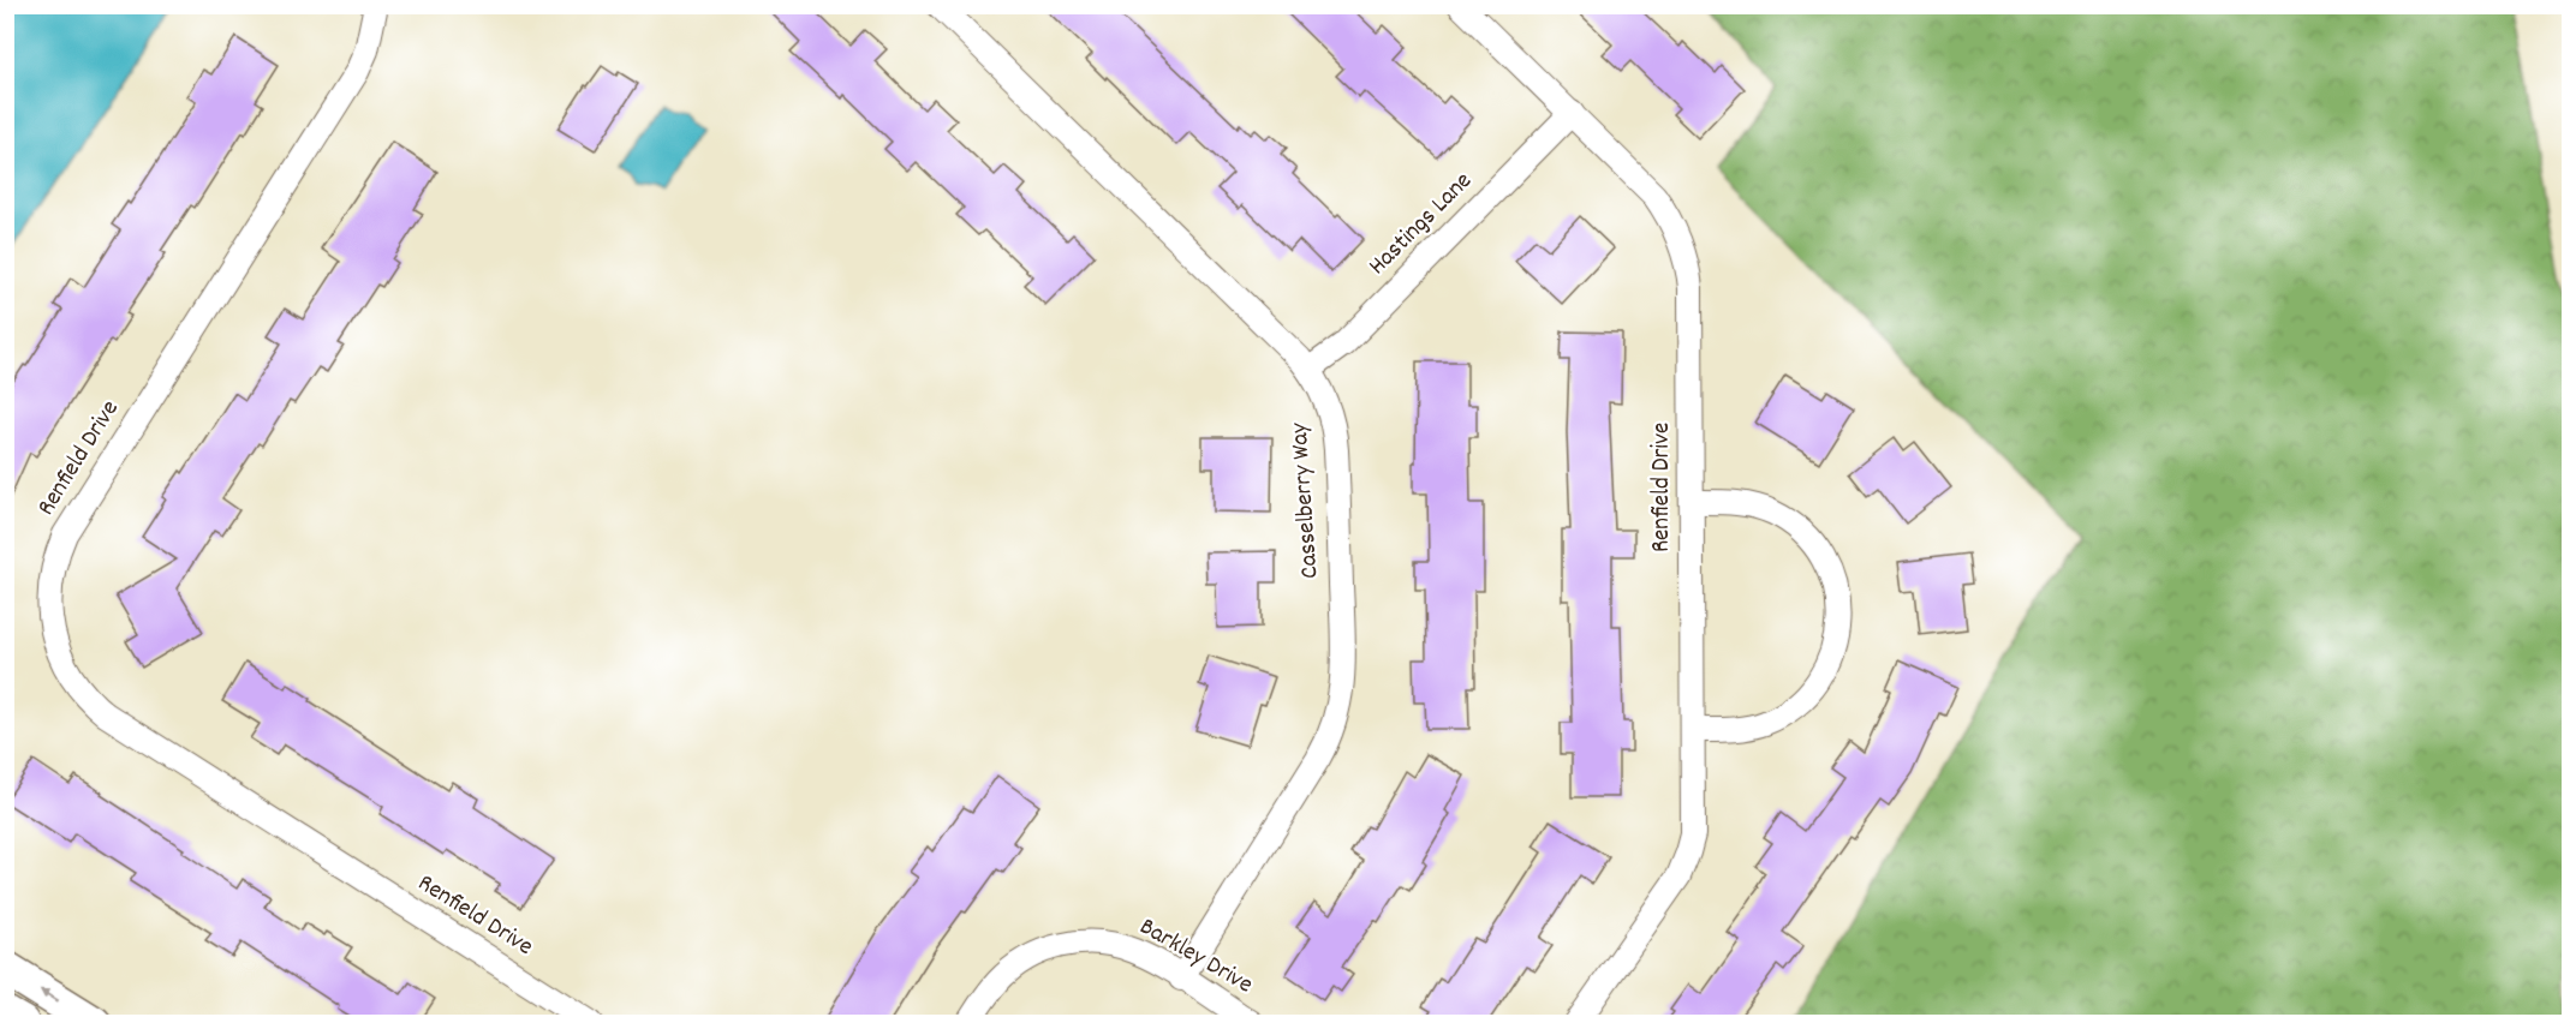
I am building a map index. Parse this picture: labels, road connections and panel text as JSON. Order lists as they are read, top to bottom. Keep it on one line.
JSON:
{"streets":{"street":["Hastings Lane","Renfield Drive","Casselberry Way","Barkley Drive"]},"crossings":[["Hastings Lane","Renfield Drive"],["Hastings Lane","Casselberry Way"],["Casselberry Way","Barkley Drive"]]}
